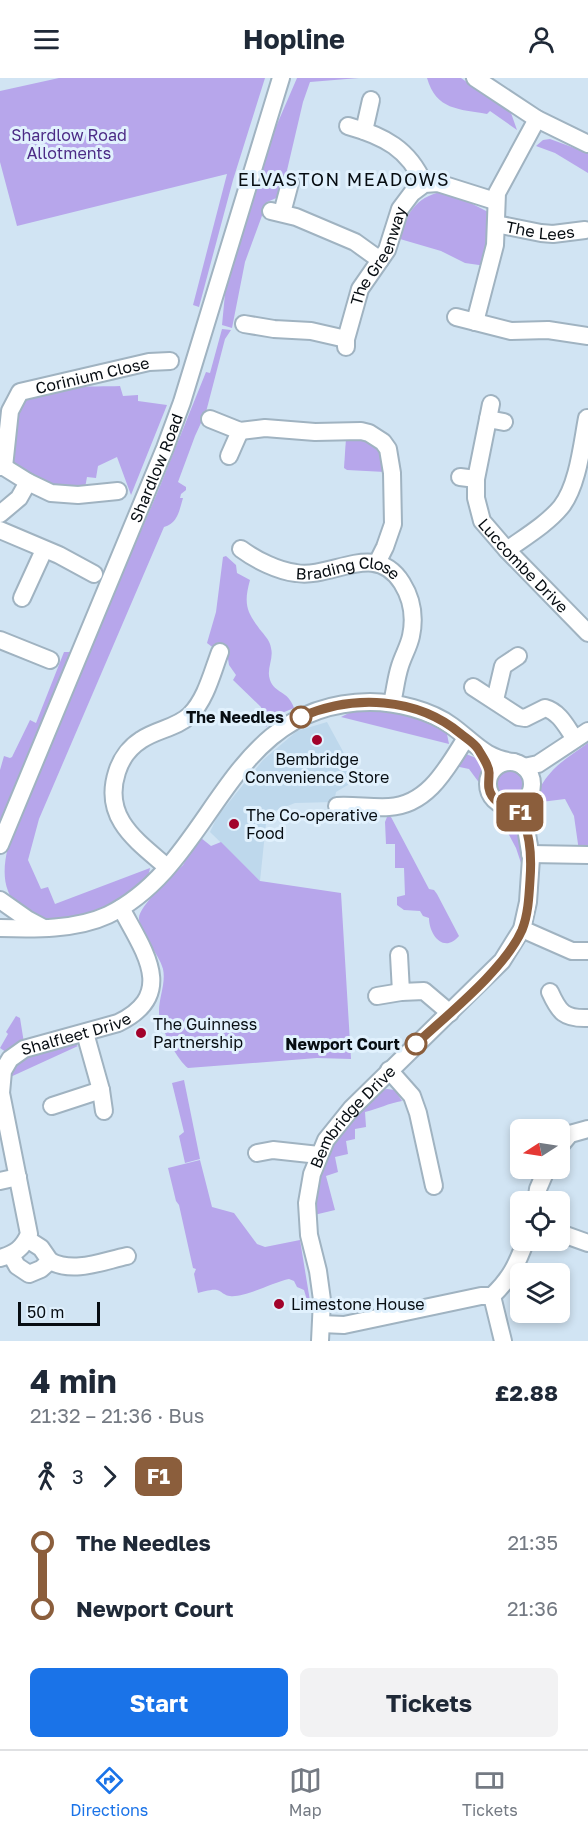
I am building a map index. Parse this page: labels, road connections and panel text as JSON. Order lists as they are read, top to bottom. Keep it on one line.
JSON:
{"streets":{"street":["The Lees","The Greenway","Corinium Close","Shardlow Road","Luccombe Drive","Brading Close","Shalfleet Drive","Bembridge Drive"]},"districts":["ELVASTON MEADOWS"],"parks":["Shardlow Road Allotments"],"places":["The Needles","Bembridge Convenience Store","The Co-operative Food","The Guinness Partnership","Newport Court","Limestone House"],"lines":["bus line F1"],"scale_bar":"50 m","north":"left","page":{"header":"Hopline","on_map":"F1","scale":"50 m","heading":["4 min","21:32 – 21:36 · Bus","£2.88"],"legs":["3","F1"],"list":[{"name":"The Needles","value":"21:35"},{"name":"Newport Court","value":"21:36"}],"buttons":["Start","Tickets"],"tabs":["Directions","Map","Tickets"]}}
